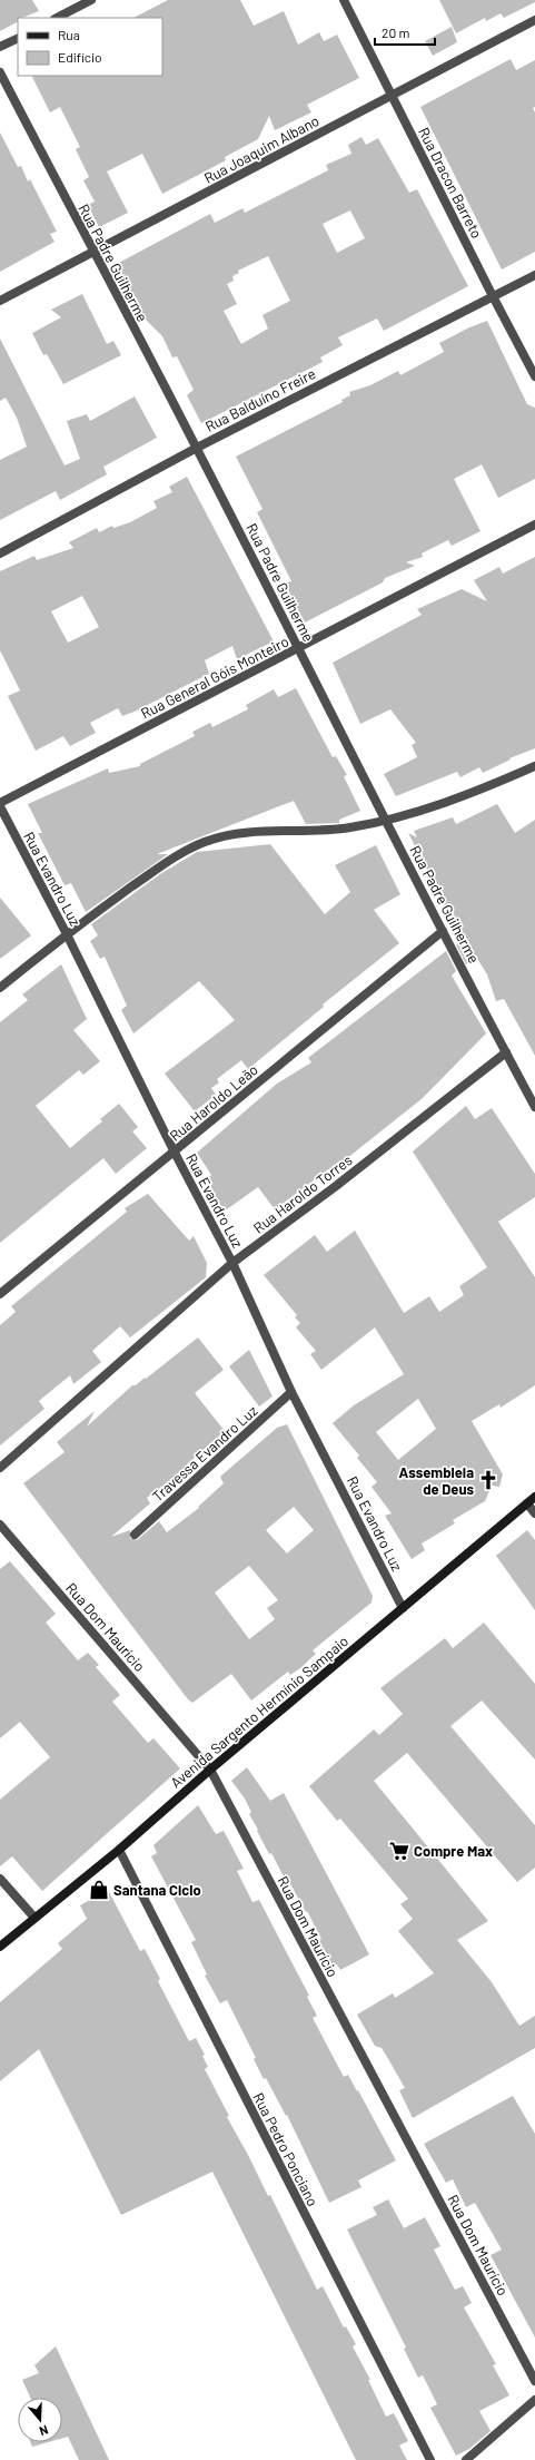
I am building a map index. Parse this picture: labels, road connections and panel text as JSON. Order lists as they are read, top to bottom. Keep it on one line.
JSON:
{"streets":{"main road":["Avenida Sargento Hermínio Sampaio"],"street":["Rua Joaquim Albano","Rua Dracon Barreto","Rua Padre Guilherme","Rua Balduíno Freire","Rua General Góis Monteiro","Rua Evandro Luz","Rua Haroldo Leão","Rua Haroldo Torres","Travessa Evandro Luz","Rua Dom Maurício","Rua Pedro Ponciano"]},"crossings":[["Rua Joaquim Albano","Rua Dracon Barreto"],["Rua Joaquim Albano","Rua Padre Guilherme"],["Rua Dracon Barreto","Rua Balduíno Freire"],["Rua Padre Guilherme","Rua Balduíno Freire"],["Rua Padre Guilherme","Rua General Góis Monteiro"],["Rua Padre Guilherme","Rua Haroldo Leão"],["Rua Padre Guilherme","Rua Haroldo Torres"],["Rua Evandro Luz","Rua Haroldo Leão"],["Rua Evandro Luz","Rua Haroldo Torres"],["Rua Evandro Luz","Travessa Evandro Luz"],["Rua Evandro Luz","Avenida Sargento Hermínio Sampaio"],["Rua Dom Maurício","Avenida Sargento Hermínio Sampaio"],["Avenida Sargento Hermínio Sampaio","Rua Pedro Ponciano"]],"places":{"church":["Assembleia de Deus"],"supermarket":["Compre Max"],"shop":["Santana Ciclo"]},"legend":["Rua","Edifício"],"scale_bar":"20 m","north":"bottom"}
